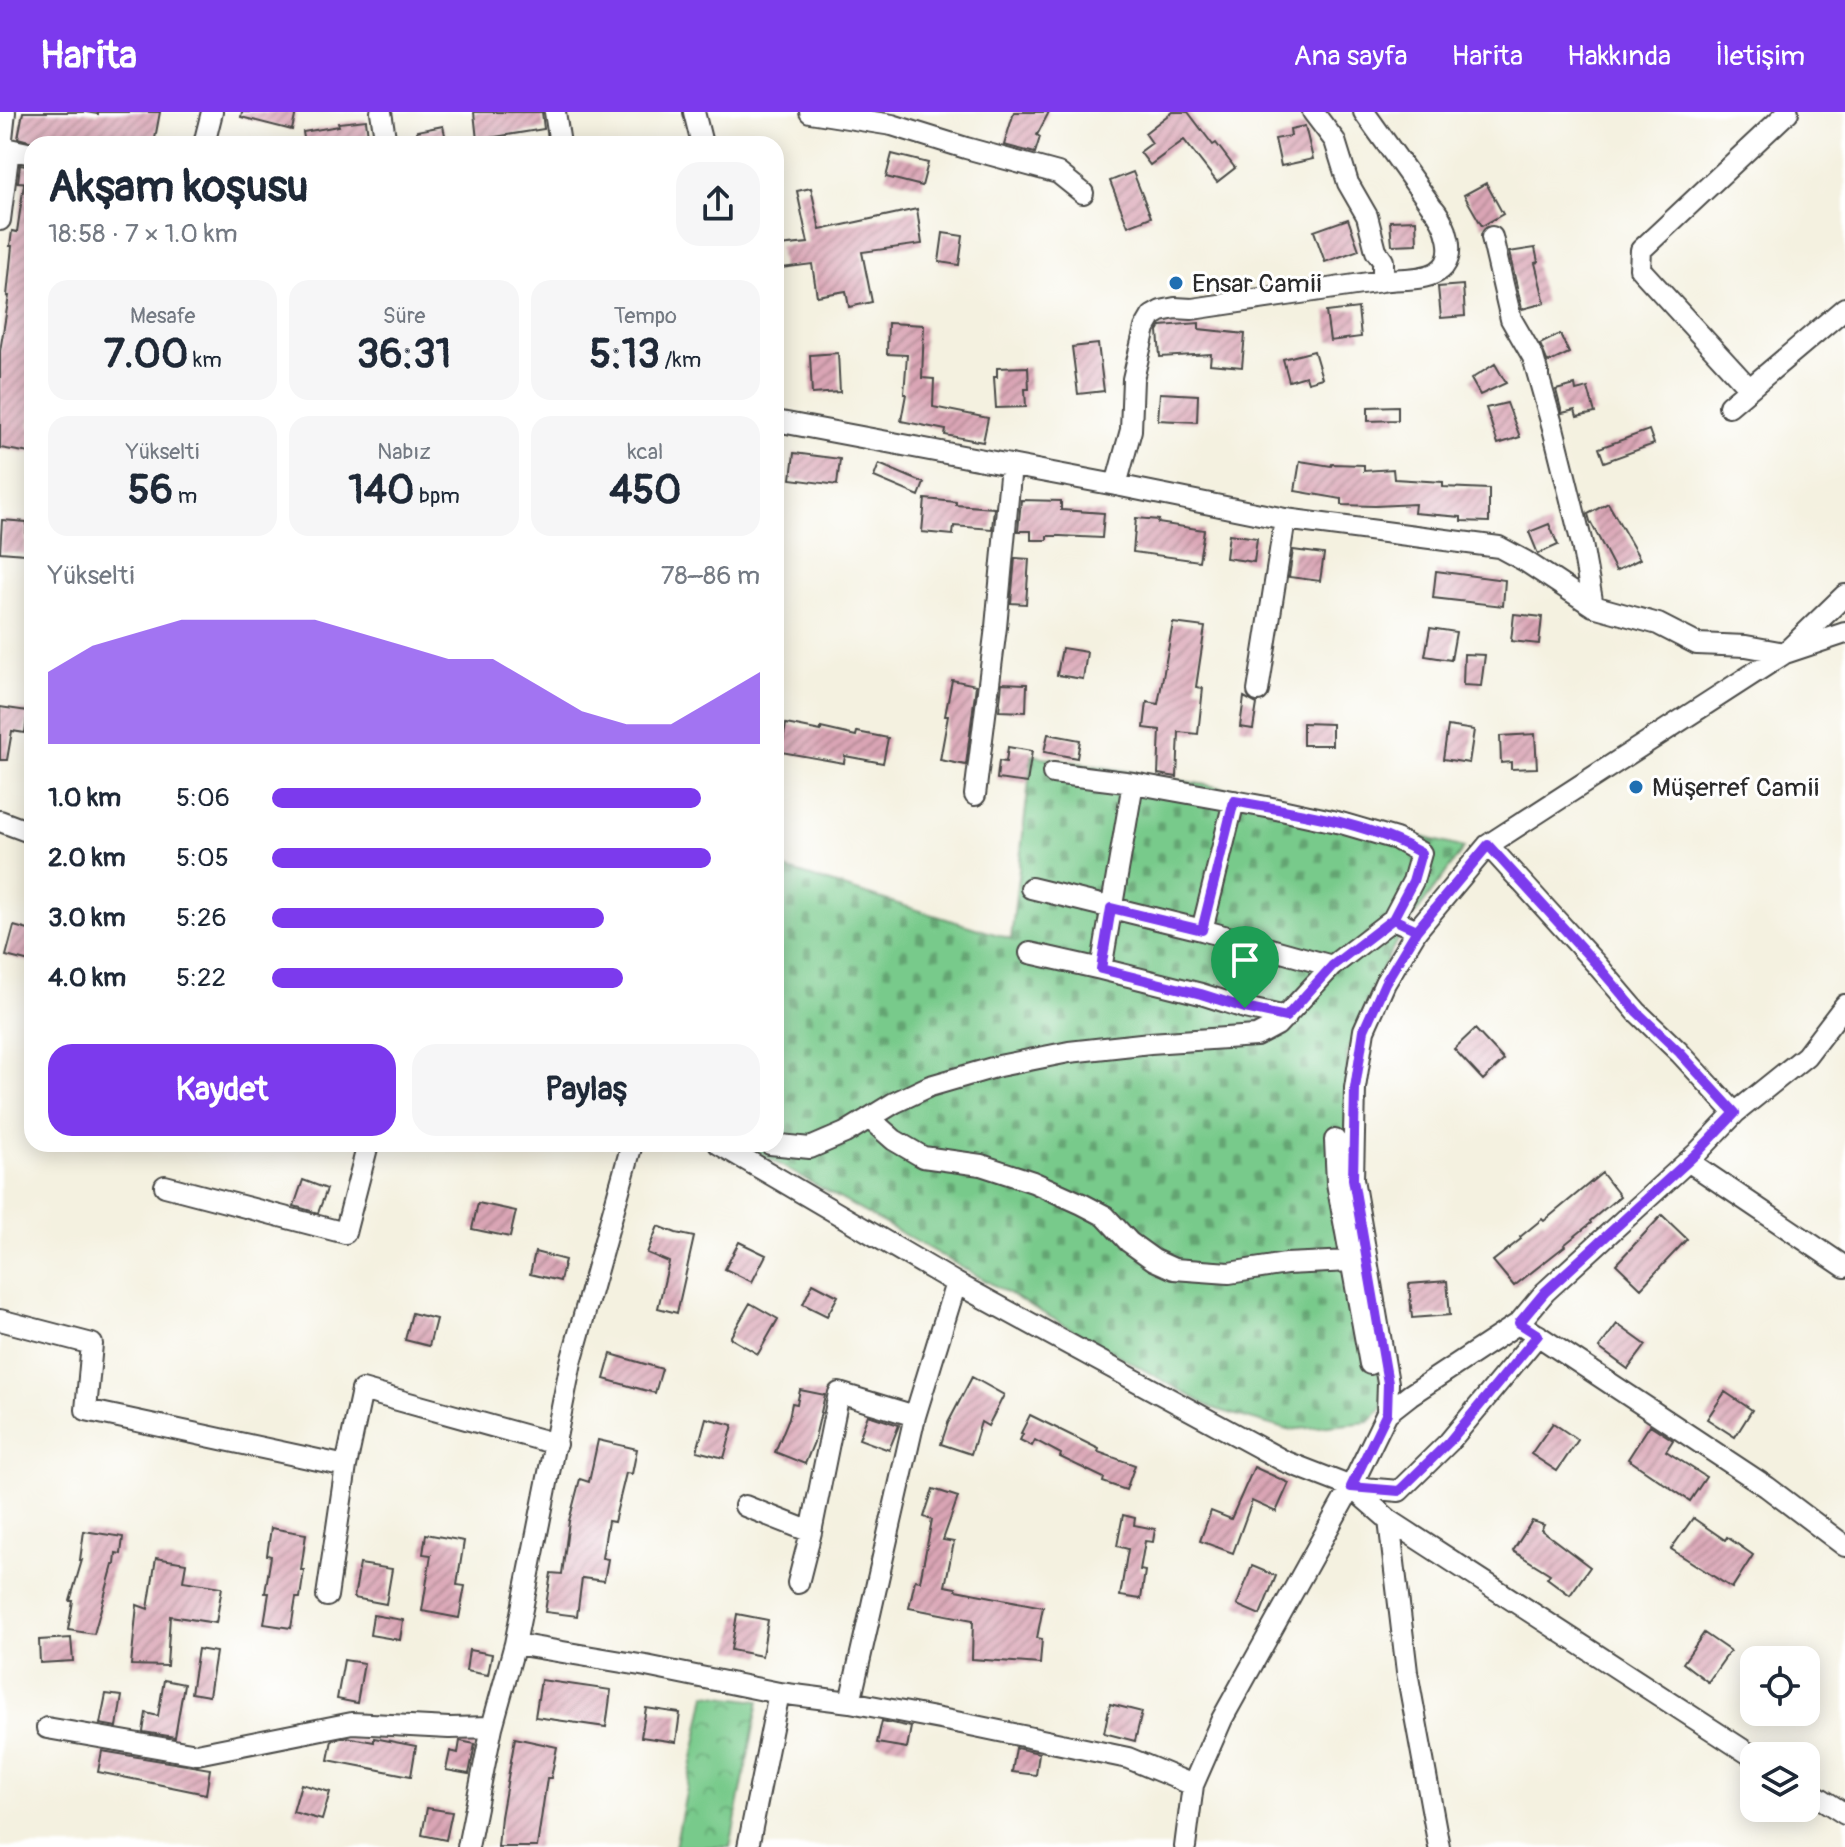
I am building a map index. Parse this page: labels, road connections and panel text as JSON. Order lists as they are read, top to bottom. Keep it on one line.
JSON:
{"places":["Ensar Camii","Müşerref Camii"],"page":{"header":"Harita","nav":["Ana sayfa","Harita","Hakkında","İletişim"],"heading":["Akşam koşusu","18:58 · 7 × 1.0 km"],"stats":[["Mesafe","7.00 km"],["Süre","36:31"],["Tempo","5:13 /km"],["Yükselti","56 m"],["Nabız","140 bpm"],["kcal","450"]],"chart":["Yükselti","78–86 m"],"list":[{"name":"1.0 km","note":"5:06"},{"name":"2.0 km","note":"5:05"},{"name":"3.0 km","note":"5:26"},{"name":"4.0 km","note":"5:22"}],"buttons":["Kaydet","Paylaş"]}}
